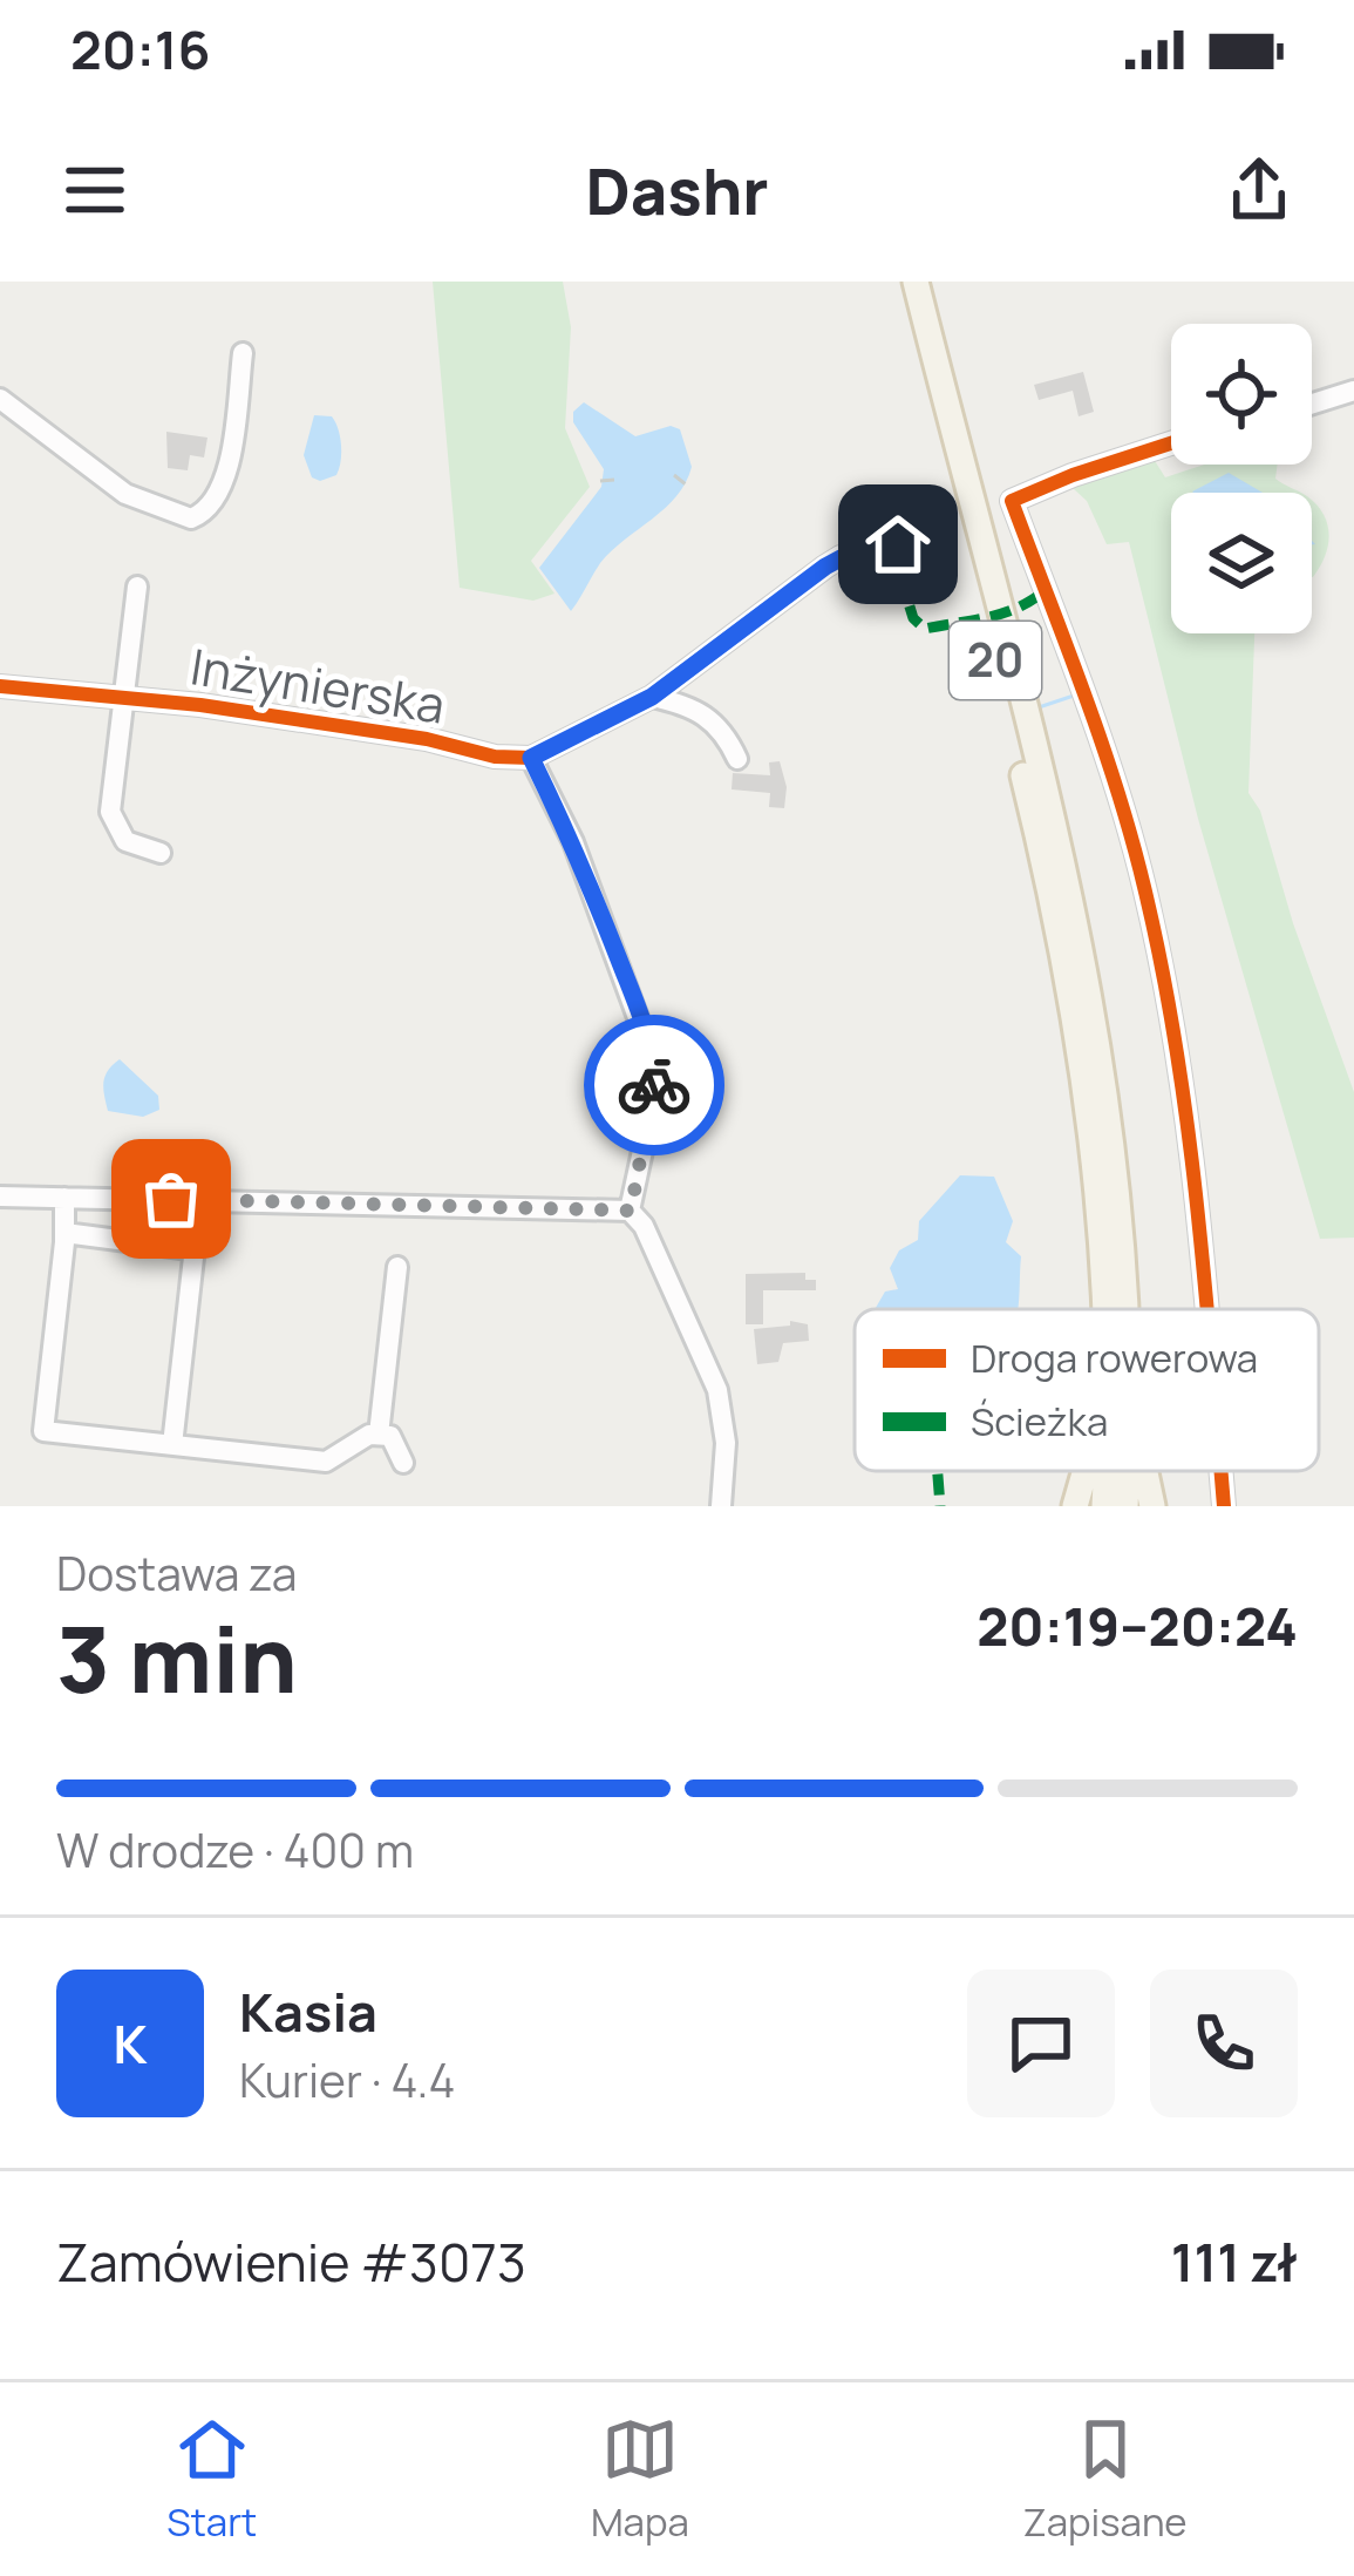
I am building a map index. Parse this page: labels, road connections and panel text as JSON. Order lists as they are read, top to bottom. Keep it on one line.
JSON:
{"streets":{"main road":["20"],"street":["Inżynierska"]},"legend":["Droga rowerowa","Ścieżka"],"page":{"status":"20:16","header":"Dashr","heading":["3 min","Dostawa za","20:19–20:24"],"panel":["Kasia","Kurier · 4.4","Zamówienie #3073","111 zł"],"bar":"W drodze · 400 m","round":"K","tabs":["Start","Mapa","Zapisane"]}}
